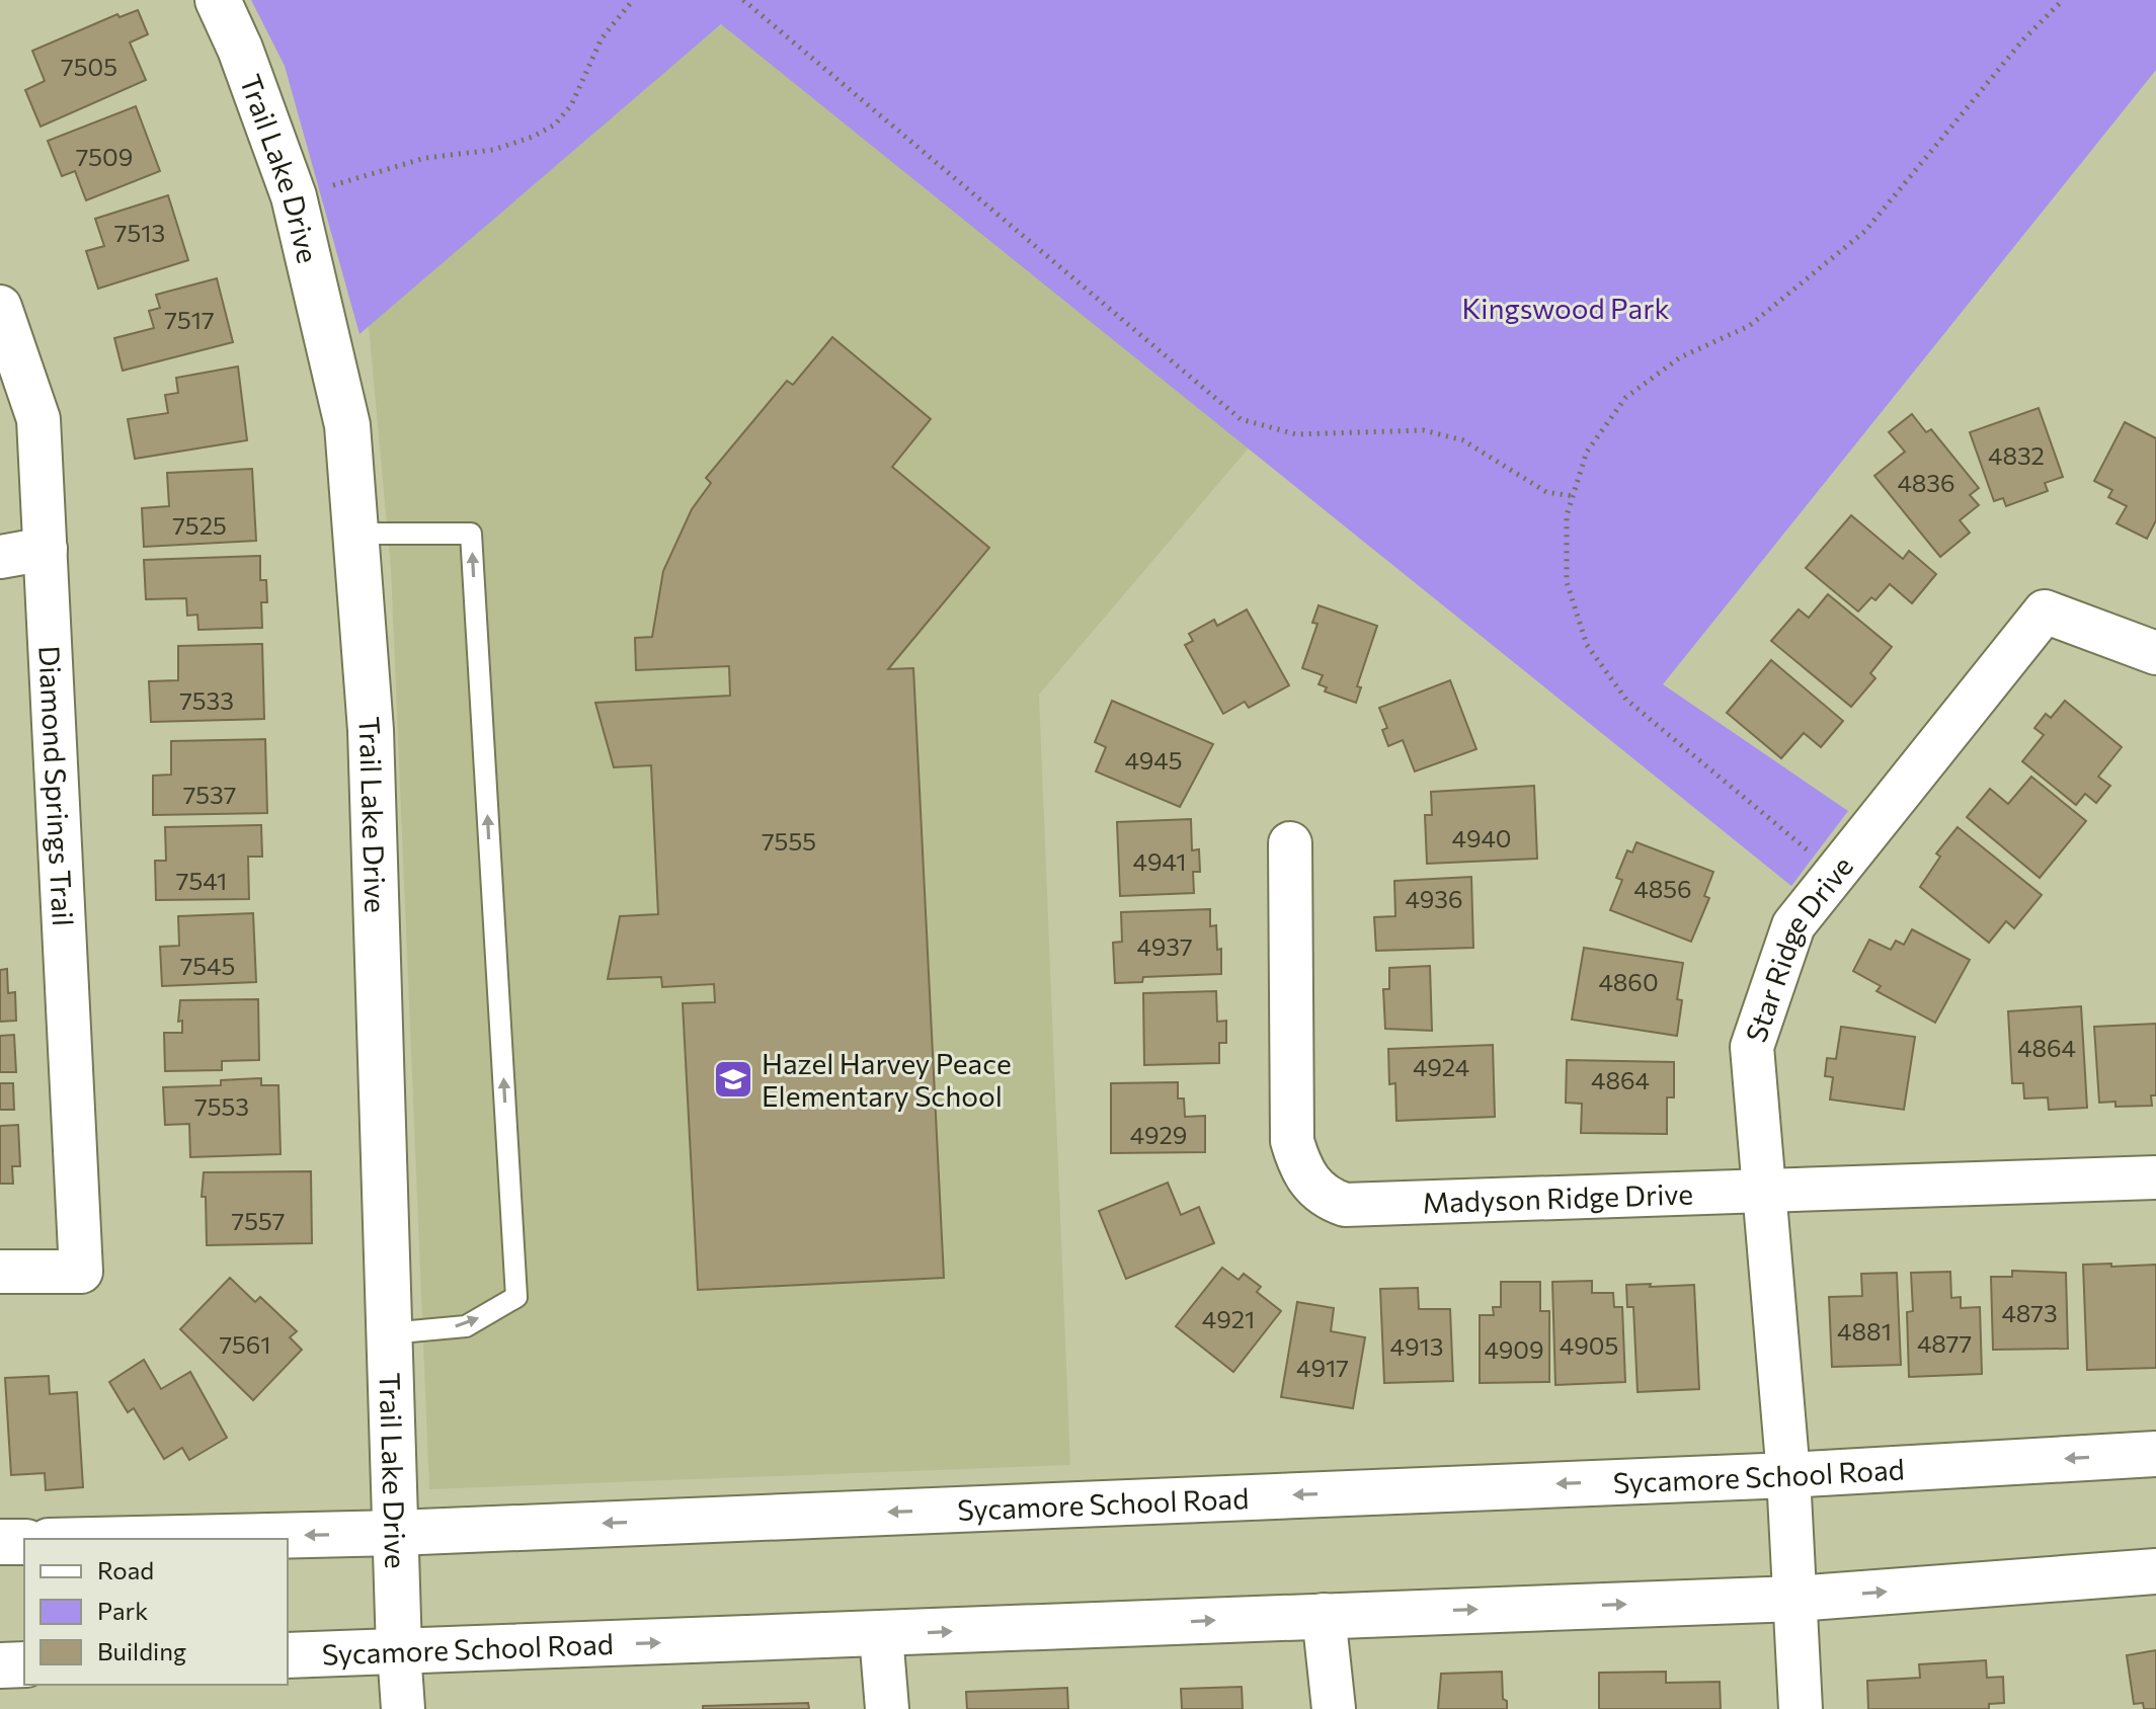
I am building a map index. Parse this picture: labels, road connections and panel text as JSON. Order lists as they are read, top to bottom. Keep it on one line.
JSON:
{"streets":{"main road":["Trail Lake Drive","Sycamore School Road"],"street":["Diamond Springs Trail","Star Ridge Drive","Madyson Ridge Drive"]},"crossings":[["Trail Lake Drive","Sycamore School Road"],["Star Ridge Drive","Madyson Ridge Drive"],["Star Ridge Drive","Sycamore School Road"]],"parks":["Kingswood Park"],"places":{"school or university":["Hazel Harvey Peace Elementary School"]},"house_numbers":["7505","7509","7513","7517","4832","4836","7525","7533","4945","7537","4940","7555","4941","7541","4856","4936","4937","7545","4860","4864","4924","4864","7553","4929","7557","4873","4921","4881","4877","7561","4905","4913","4909","4917"],"legend":["Road","Park","Building"]}
